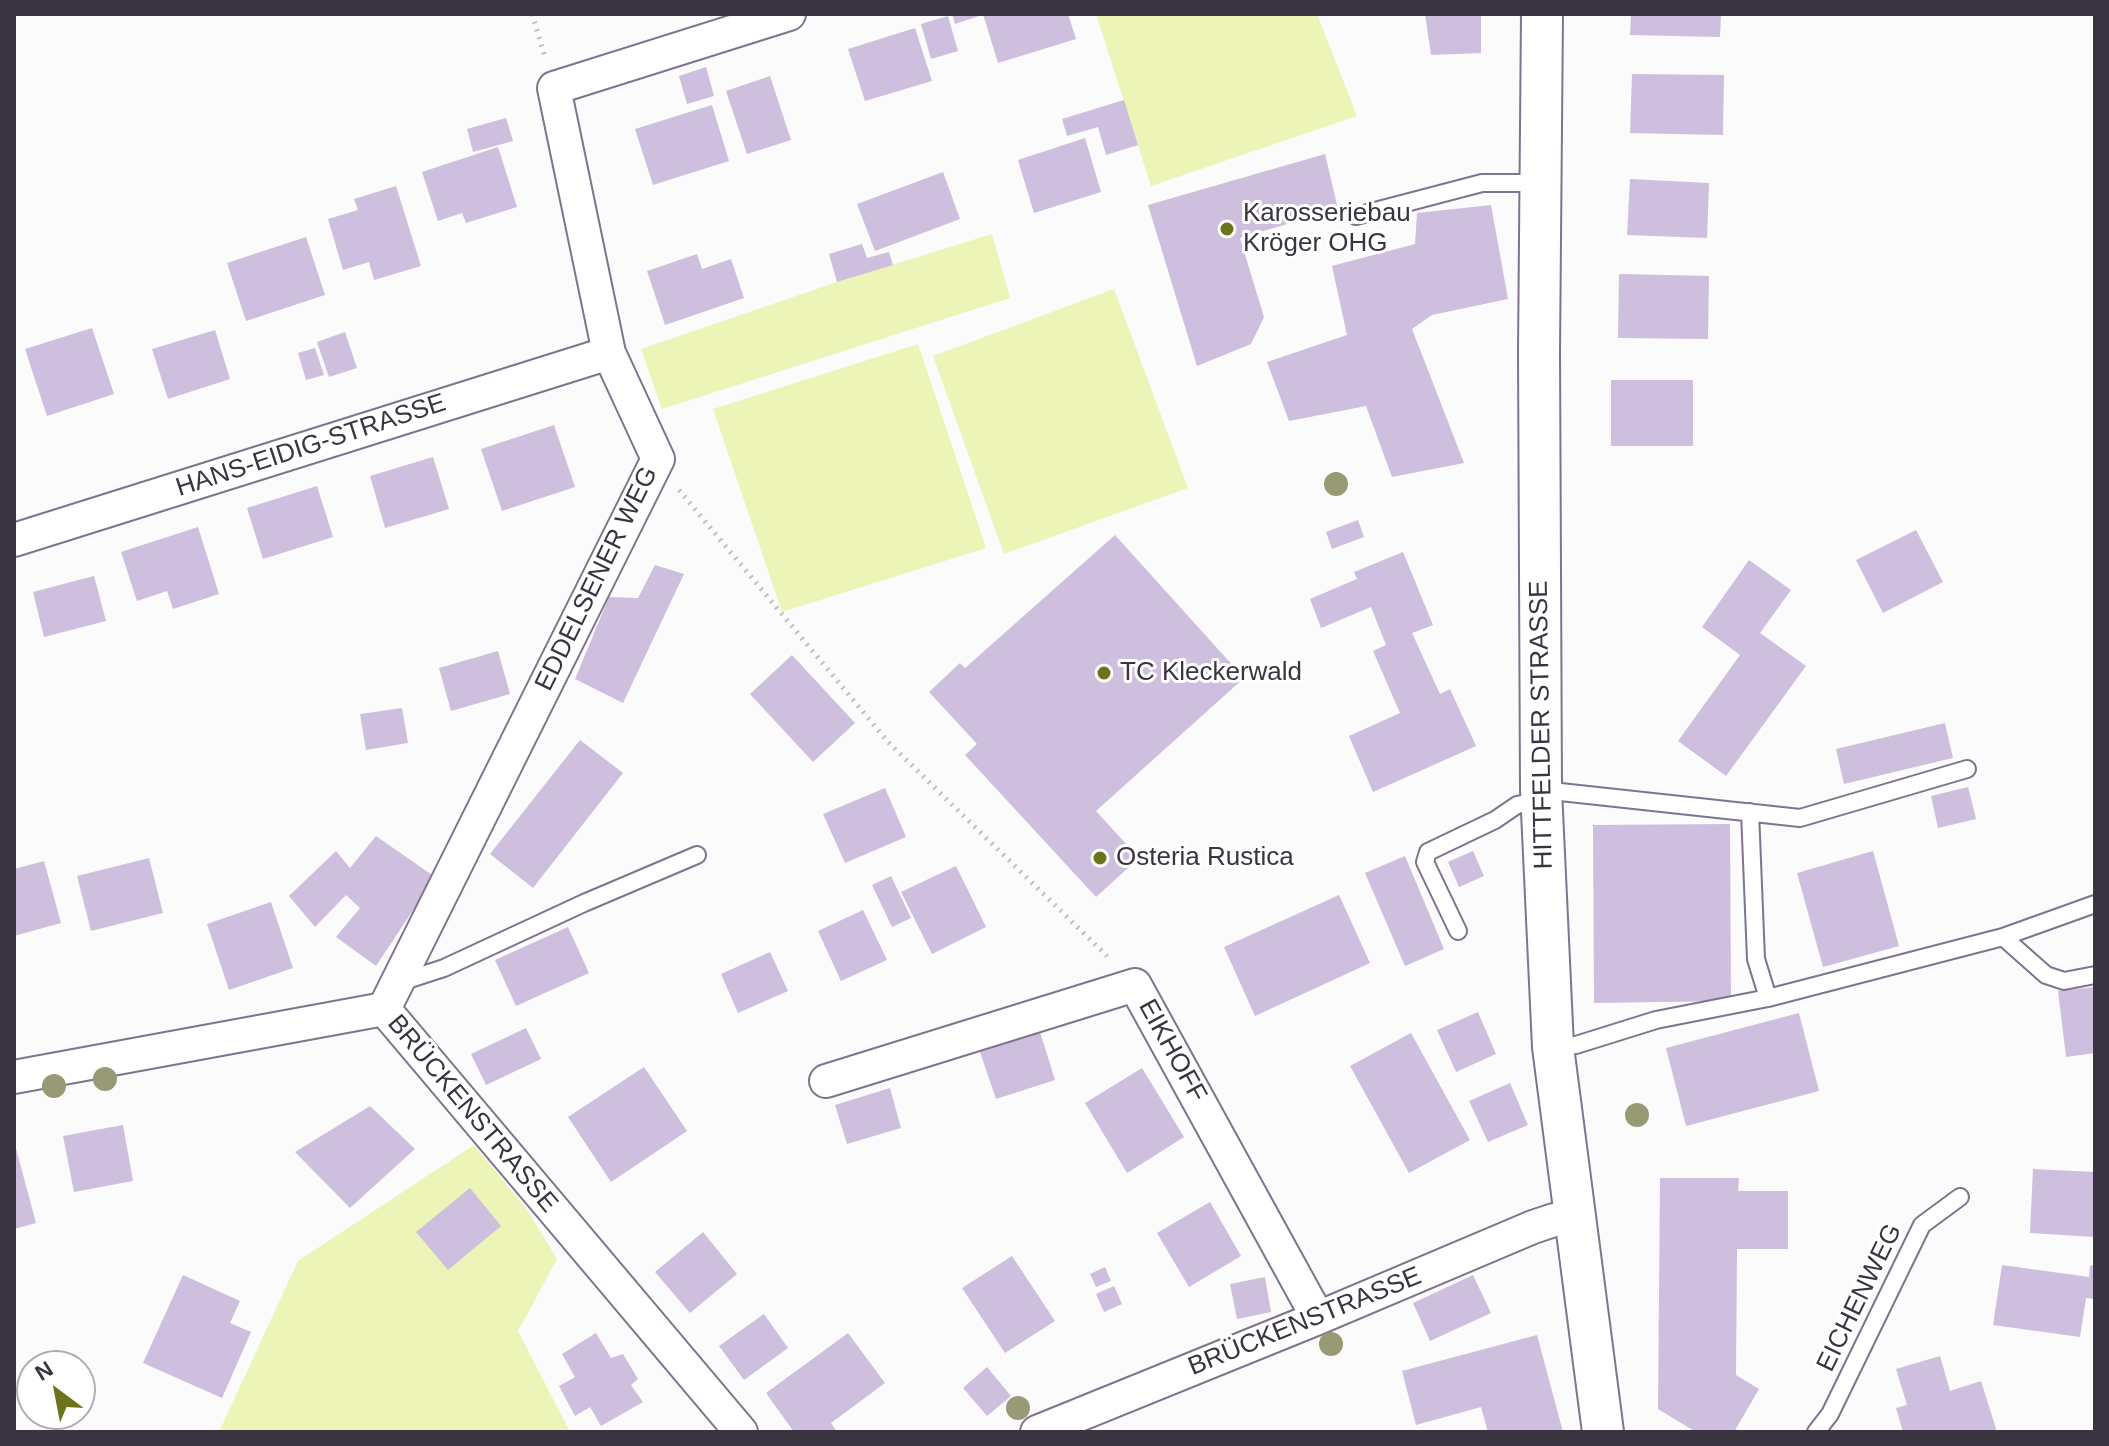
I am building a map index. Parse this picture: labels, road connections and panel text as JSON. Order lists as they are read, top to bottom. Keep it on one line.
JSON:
{"streets":{"street":["HANS-EIDIG-STRASSE","EDDELSENER WEG","HITTFELDER STRASSE","EIKHOFF","BRÜCKENSTRASSE"],"lane":["EICHENWEG"]},"crossings":[["HANS-EIDIG-STRASSE","EDDELSENER WEG"],["EDDELSENER WEG","BRÜCKENSTRASSE"],["HITTFELDER STRASSE","BRÜCKENSTRASSE"],["EIKHOFF","BRÜCKENSTRASSE"]],"places":["Karosseriebau Kröger OHG","TC Kleckerwald","Osteria Rustica"],"north":"top left"}
